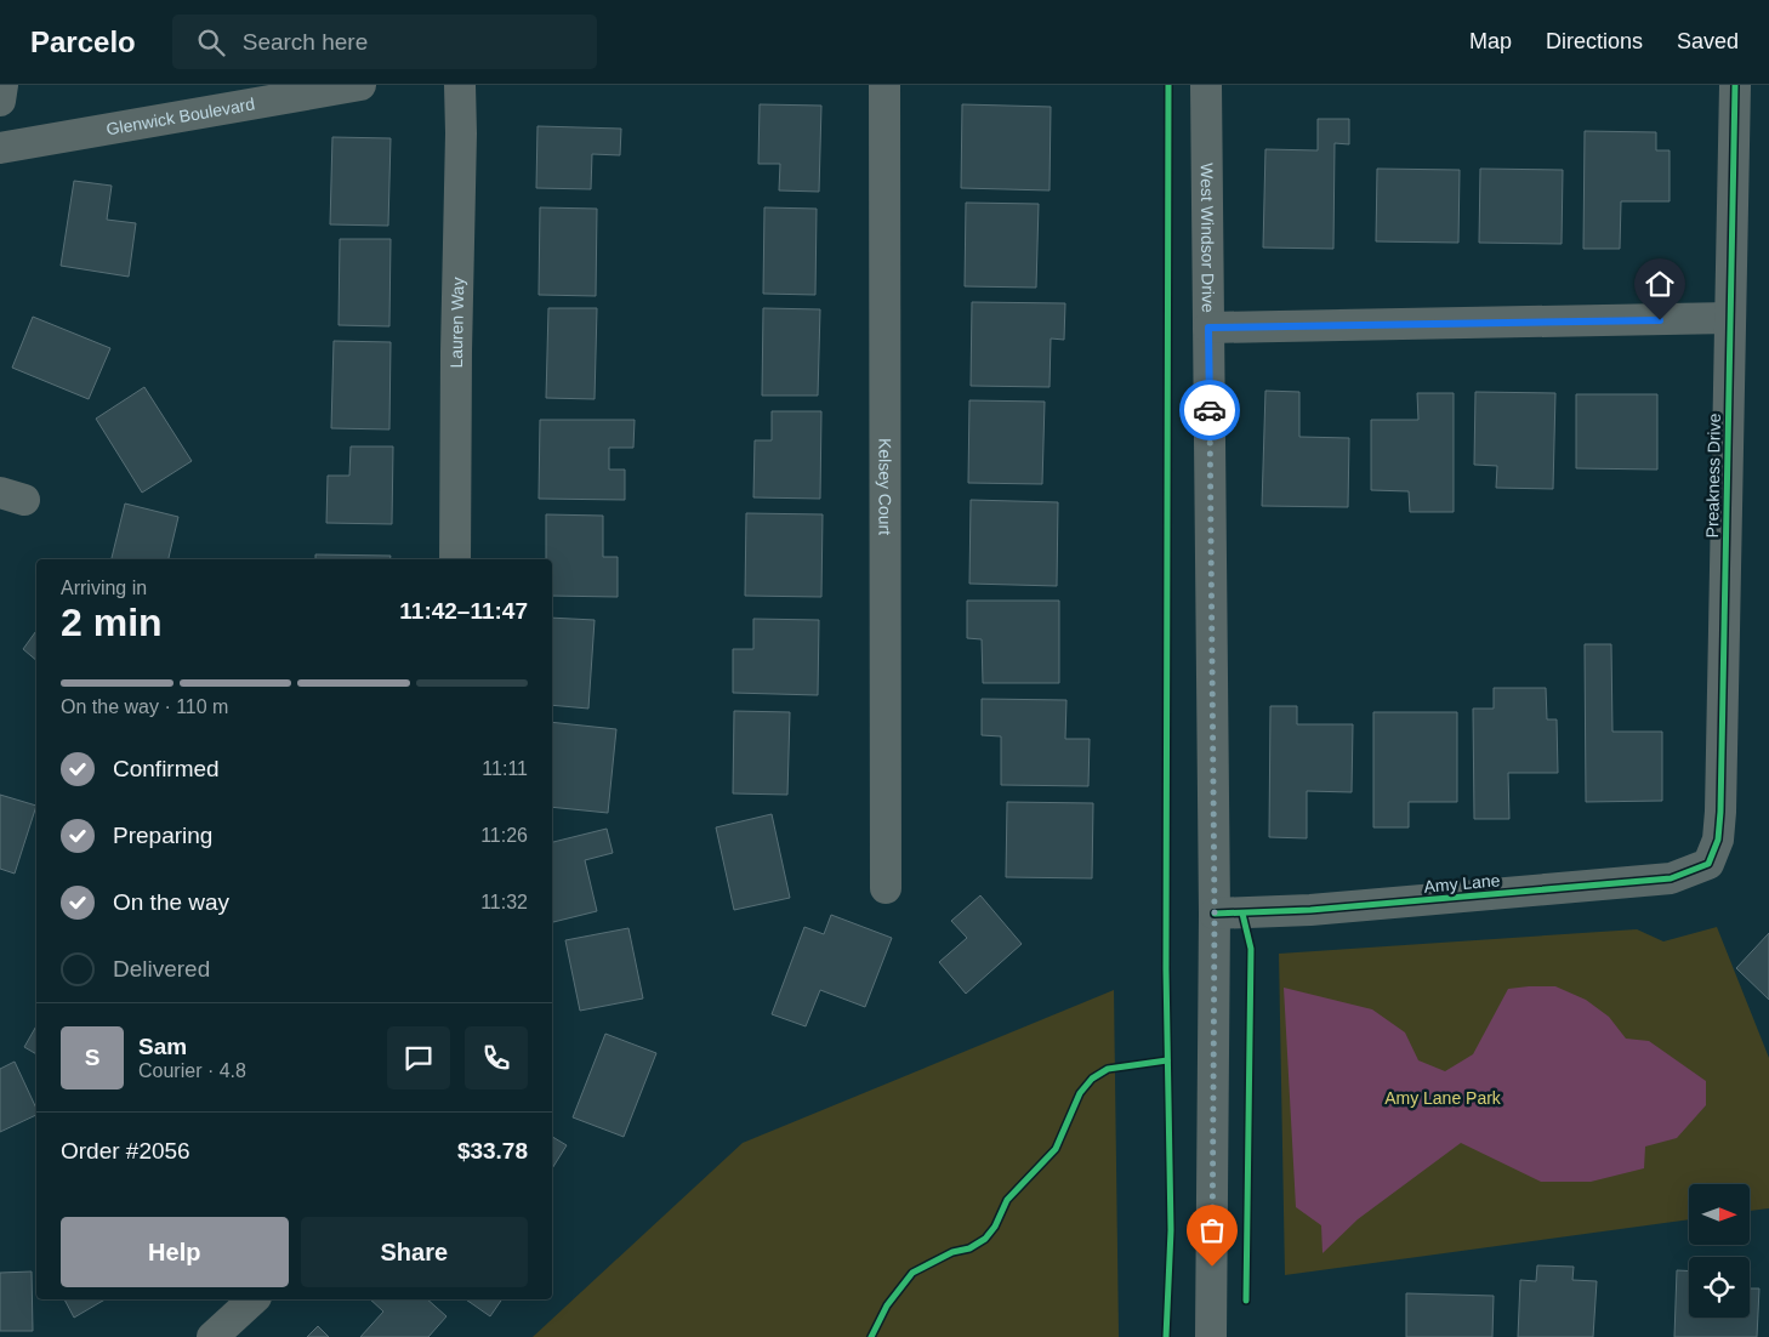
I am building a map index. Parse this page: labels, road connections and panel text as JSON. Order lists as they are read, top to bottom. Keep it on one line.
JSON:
{"streets":{"street":["Glenwick Boulevard","West Windsor Drive","Lauren Way","Preakness Drive","Kelsey Court","Amy Lane"]},"crossings":[["West Windsor Drive","Amy Lane"],["Preakness Drive","Amy Lane"]],"parks":["Amy Lane Park"],"north":"right","page":{"header":"Parcelo","search":"Search here","nav":["Map","Directions","Saved"],"heading":["2 min","Arriving in","11:42–11:47"],"panel":["Sam","Courier · 4.8","Order #2056","$33.78"],"bar":"On the way · 110 m","list":[["Confirmed","11:11"],["Preparing","11:26"],["On the way","11:32"],"Delivered"],"round":"S","buttons":["Help","Share"]}}
